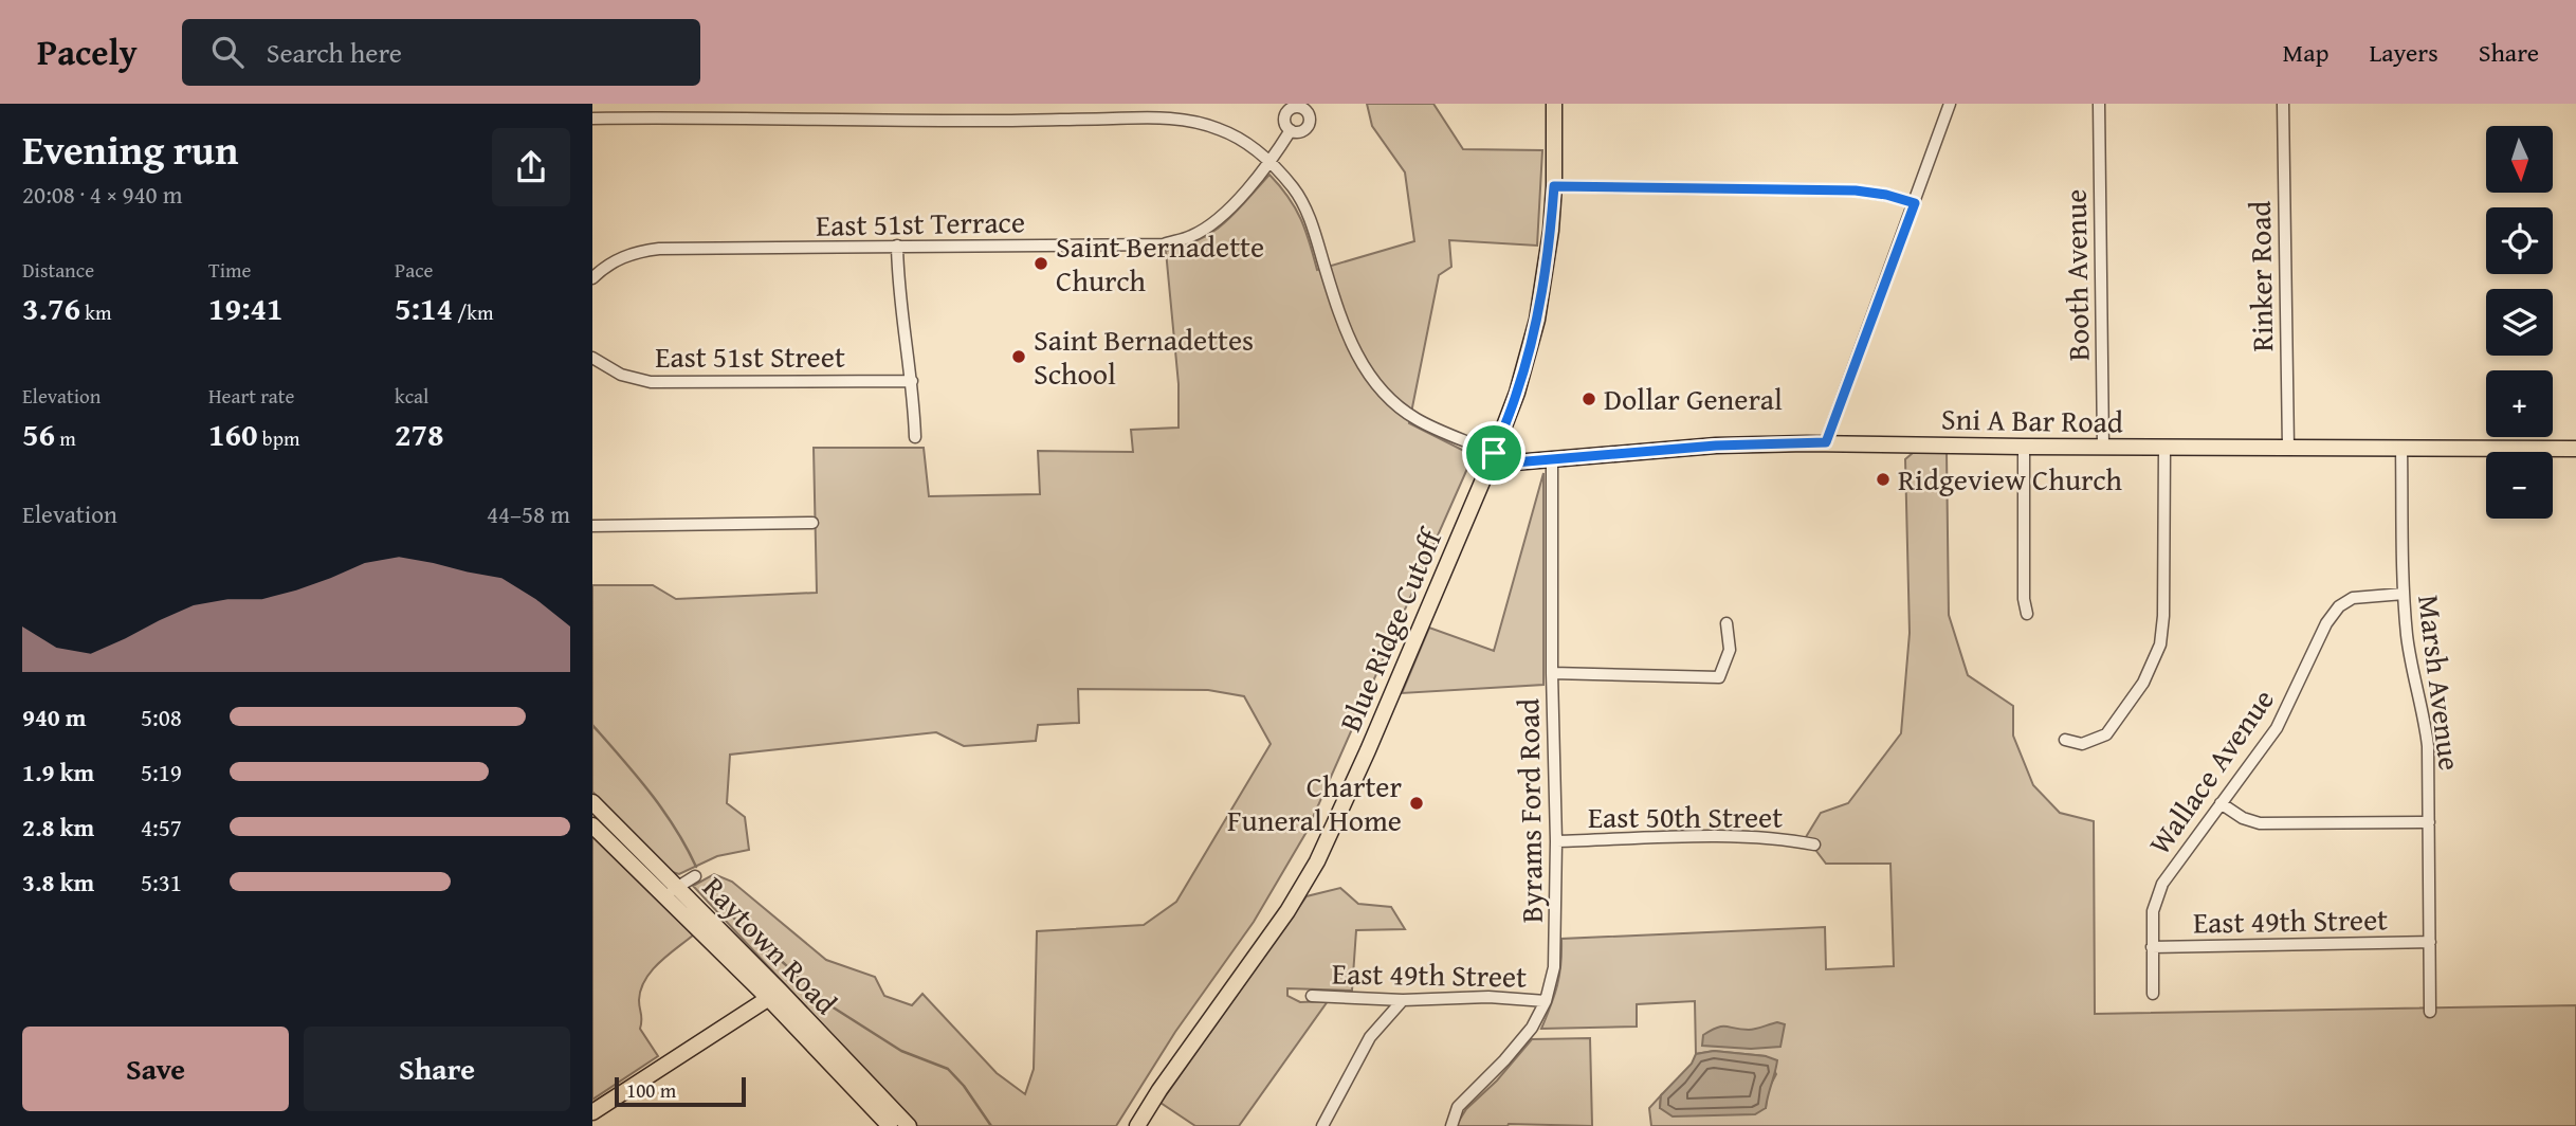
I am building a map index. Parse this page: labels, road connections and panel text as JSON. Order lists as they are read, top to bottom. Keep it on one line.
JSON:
{"streets":{"main road":["Sni A Bar Road","Blue Ridge Cutoff","Raytown Road"],"street":["East 51st Terrace","Booth Avenue","Rinker Road","East 51st Street","Marsh Avenue","Wallace Avenue","Byrams Ford Road","East 50th Street","East 49th Street"]},"crossings":[["East 51st Terrace","Sni A Bar Road"],["Booth Avenue","Sni A Bar Road"],["Rinker Road","Sni A Bar Road"],["Sni A Bar Road","Blue Ridge Cutoff"],["Sni A Bar Road","Marsh Avenue"],["Sni A Bar Road","Byrams Ford Road"],["Marsh Avenue","Wallace Avenue"],["Marsh Avenue","East 49th Street"],["Wallace Avenue","East 49th Street"],["Byrams Ford Road","East 50th Street"],["Byrams Ford Road","East 49th Street"]],"places":["Saint Bernadette Church","Saint Bernadettes School","Dollar General","Ridgeview Church","Charter Funeral Home"],"scale_bar":"100 m","north":"bottom","page":{"header":"Pacely","search":"Search here","nav":["Map","Layers","Share"],"heading":["Evening run","20:08 · 4 × 940 m"],"map_buttons":["+","−"],"stats":[["Distance","3.76 km"],["Time","19:41"],["Pace","5:14 /km"],["Elevation","56 m"],["Heart rate","160 bpm"],["kcal","278"]],"chart":["Elevation","44–58 m"],"list":[{"name":"940 m","note":"5:08"},{"name":"1.9 km","note":"5:19"},{"name":"2.8 km","note":"4:57"},{"name":"3.8 km","note":"5:31"}],"buttons":["Save","Share"],"scale":"100 m"}}
